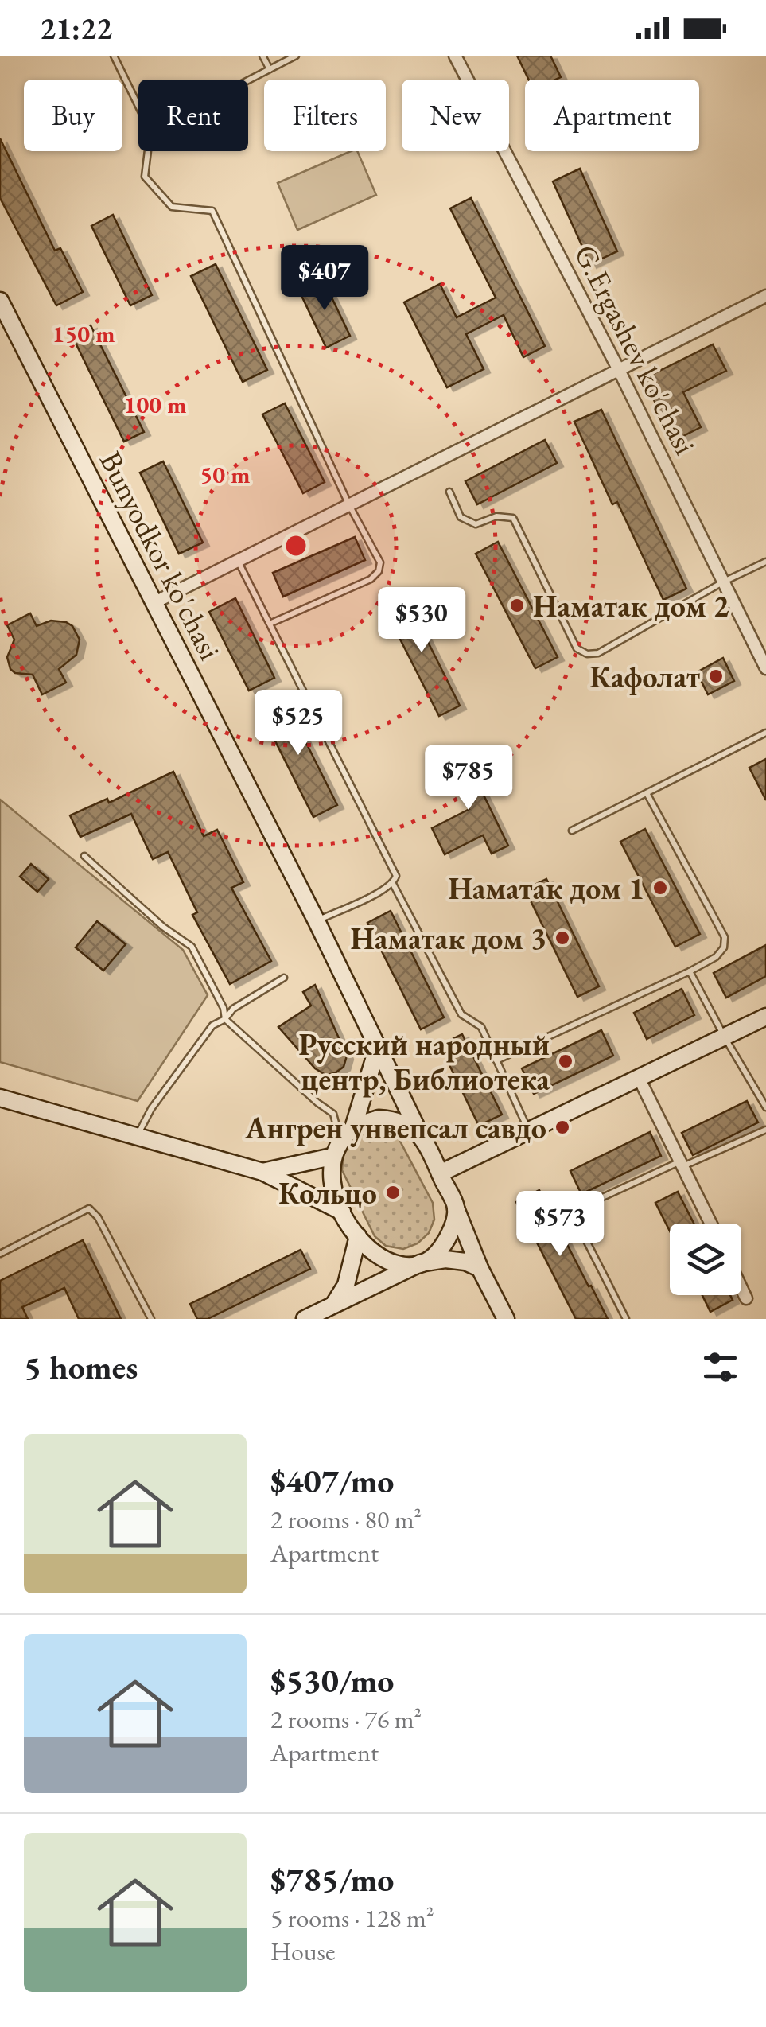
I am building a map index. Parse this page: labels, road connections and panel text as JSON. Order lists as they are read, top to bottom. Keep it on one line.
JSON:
{"streets":{"main road":["Bunyodkor ko'chasi"],"street":["G.Ergashev ko'chasi"]},"places":["Наматак дом 2","Кафолат","Наматак дом 1","Наматак дом 3","Русский народный центр, Библиотека","Ангрен унвепсал савдо","Кольцо"],"page":{"status":"21:22","chip":["Buy","Rent","Filters","New","Apartment"],"price":["$407","$530","$525","$785","$573"],"heading":"5 homes","list":[{"name":"$407/mo","note":"2 rooms · 80 m² · Apartment"},{"name":"$530/mo","note":"2 rooms · 76 m² · Apartment"},{"name":"$785/mo","note":"5 rooms · 128 m² · House"}]},"rings":["150 m","100 m","50 m"]}
